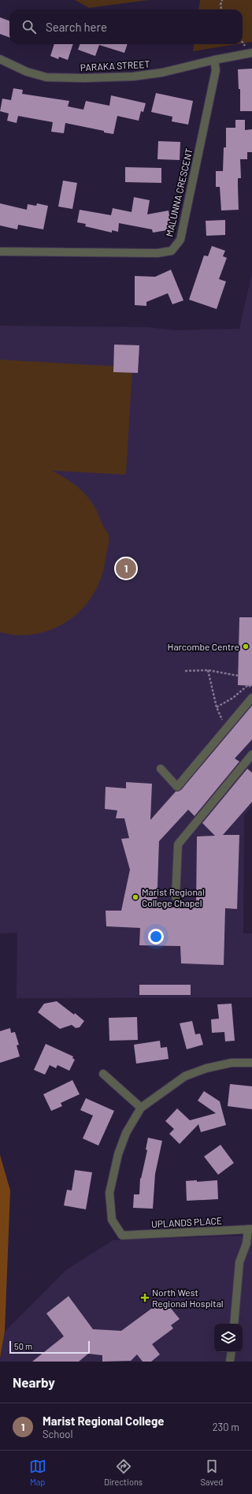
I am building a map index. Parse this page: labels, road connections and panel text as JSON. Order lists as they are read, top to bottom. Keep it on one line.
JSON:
{"streets":{"street":["PARAKA STREET","MALUNNA CRESCENT","UPLANDS PLACE"]},"crossings":[["PARAKA STREET","MALUNNA CRESCENT"]],"places":{"other":["Harcombe Centre","Marist Regional College Chapel"],"health":["North West Regional Hospital"]},"scale_bar":"50 m","page":{"search":"Search here","pins":"1","scale":"50 m","heading":"Nearby","list":[{"mark":"1","name":"Marist Regional College","note":"School","value":"230 m"}],"nav":["Map","Directions","Saved"]}}
